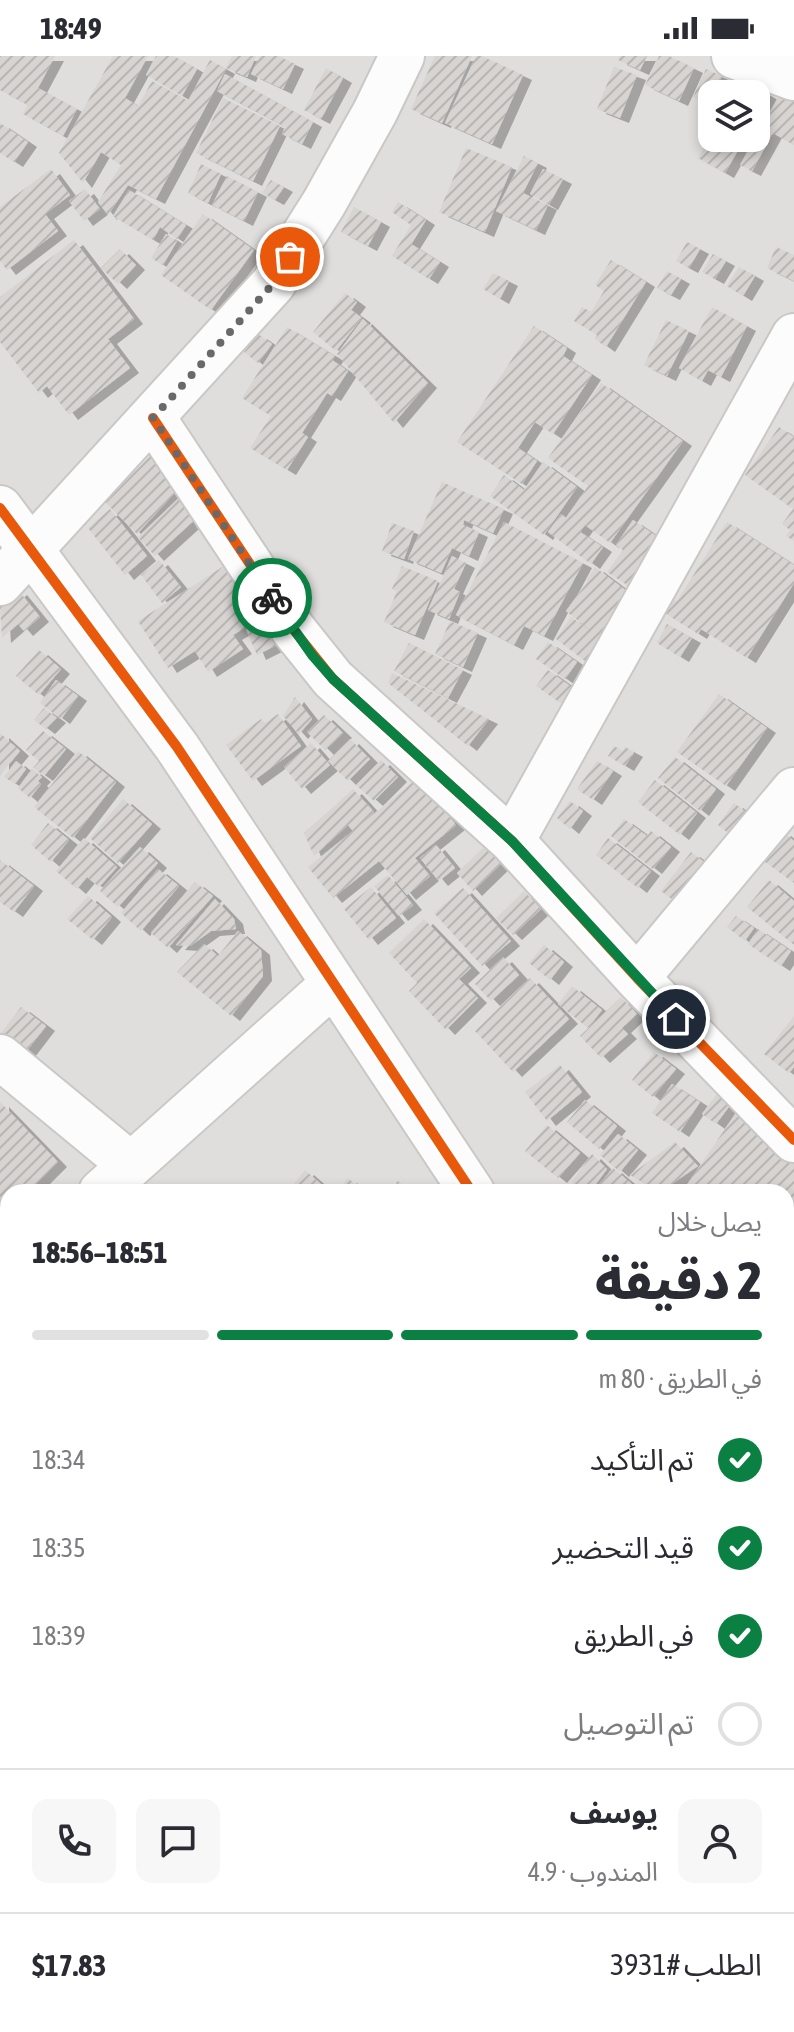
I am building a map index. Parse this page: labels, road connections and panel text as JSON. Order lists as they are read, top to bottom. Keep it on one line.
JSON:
{"page":{"status":"18:49","heading":["2 دقيقة","يصل خلال","18:51–18:56"],"panel":["يوسف","المندوب · 4.9","الطلب #3931","$17.83"],"bar":"في الطريق · 80 m","list":[["تم التأكيد","18:34"],["قيد التحضير","18:35"],["في الطريق","18:39"],"تم التوصيل"]}}
